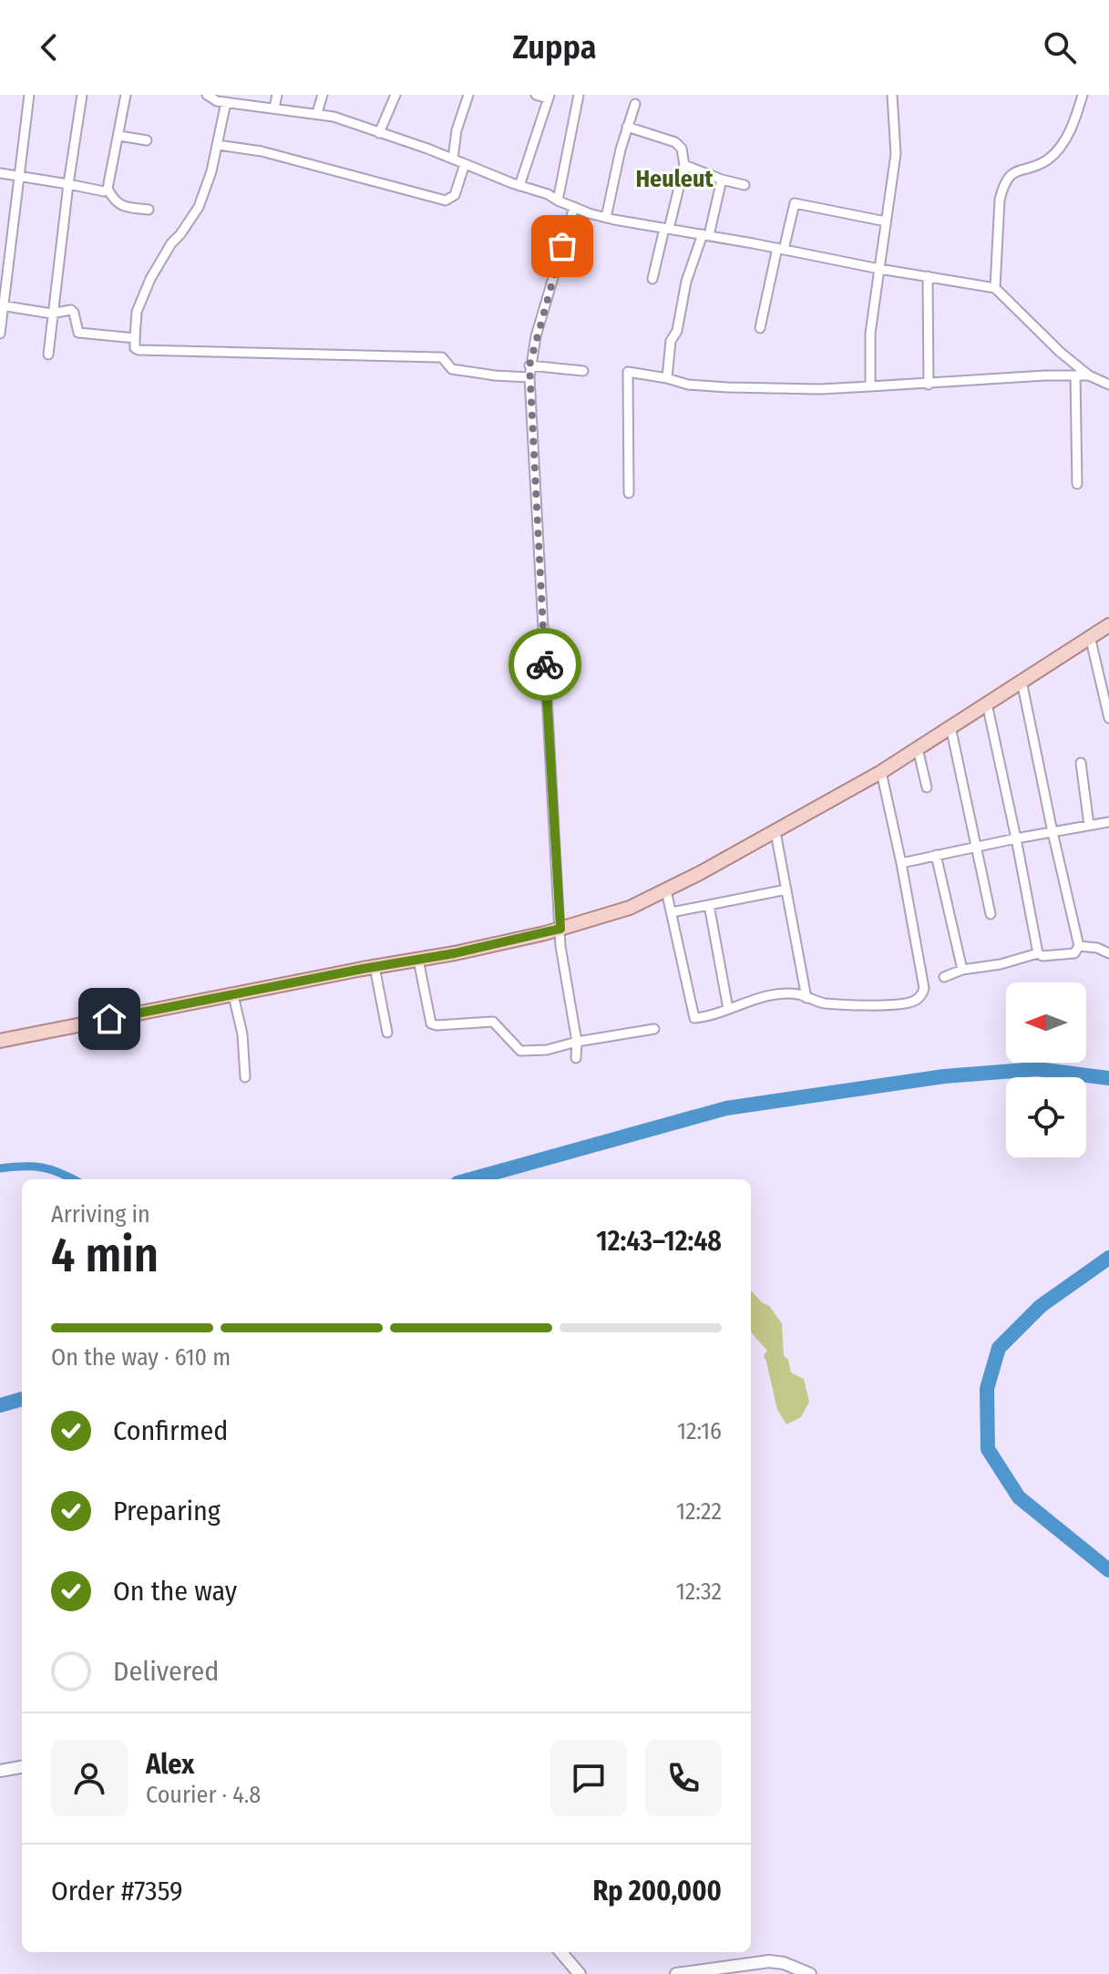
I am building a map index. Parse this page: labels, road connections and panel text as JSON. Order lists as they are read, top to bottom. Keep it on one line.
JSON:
{"districts":["Heuleut"],"north":"left","page":{"header":"Zuppa","heading":["4 min","Arriving in","12:43–12:48"],"panel":["Alex","Courier · 4.8","Order #7359","Rp 200,000"],"bar":"On the way · 610 m","list":[["Confirmed","12:16"],["Preparing","12:22"],["On the way","12:32"],"Delivered"]}}
